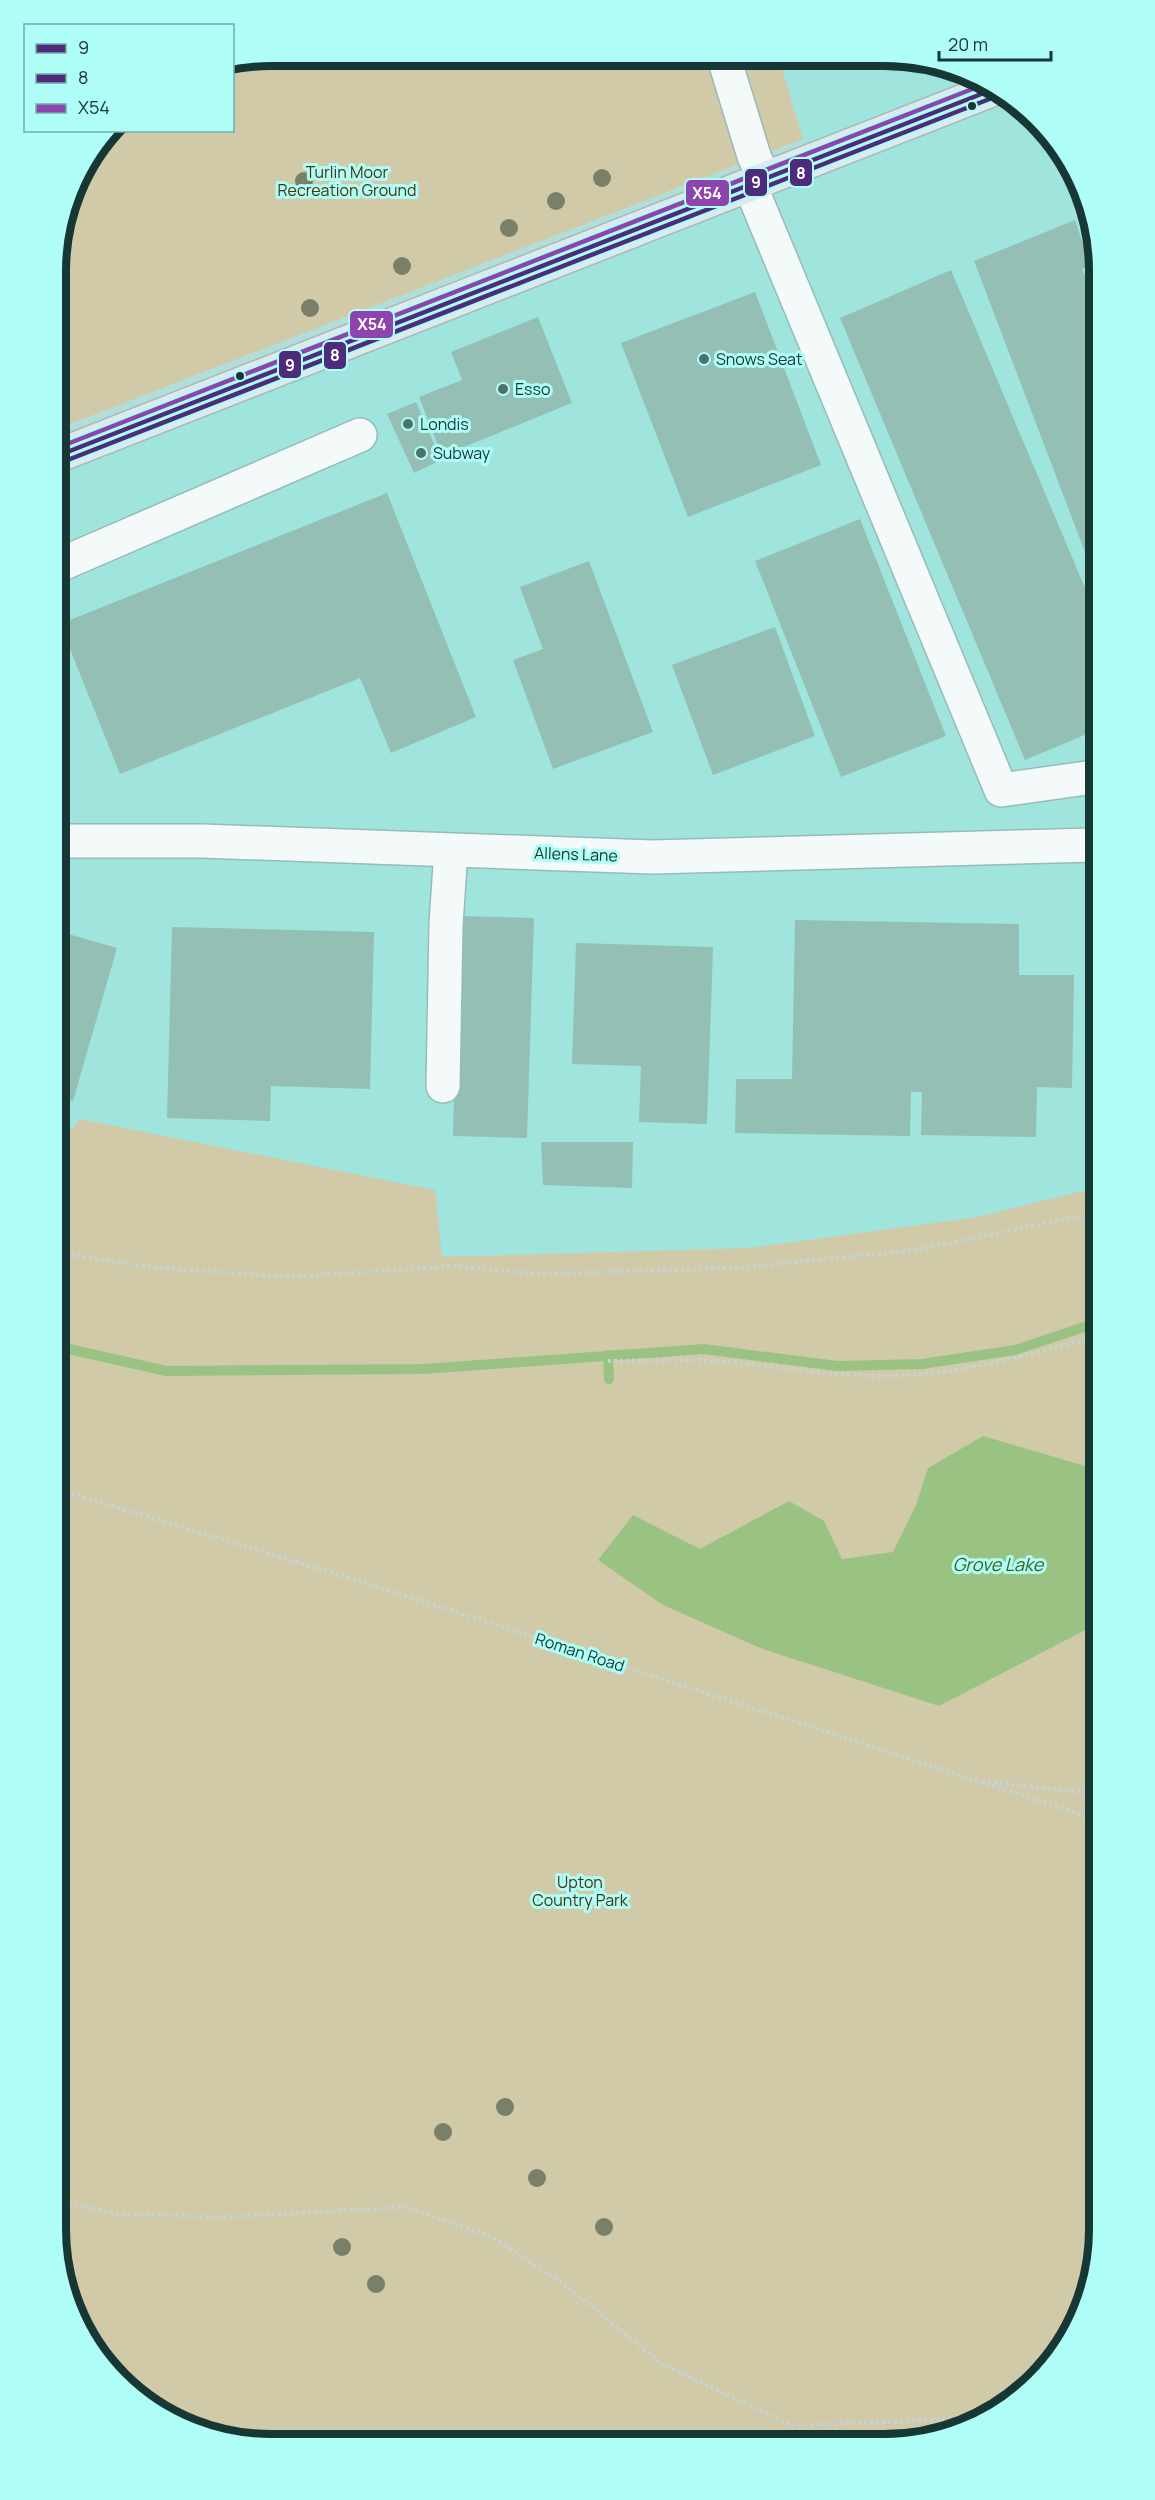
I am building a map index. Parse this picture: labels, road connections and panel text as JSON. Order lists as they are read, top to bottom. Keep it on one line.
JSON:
{"streets":{"street":["Allens Lane"],"path":["Roman Road"]},"water":["Grove Lake"],"parks":["Turlin Moor Recreation Ground","Upton Country Park"],"places":["Snows Seat","Esso","Londis","Subway"],"lines":["transit line X54","transit line 9","transit line 8"],"legend":["9","8","X54"],"scale_bar":"20 m"}
